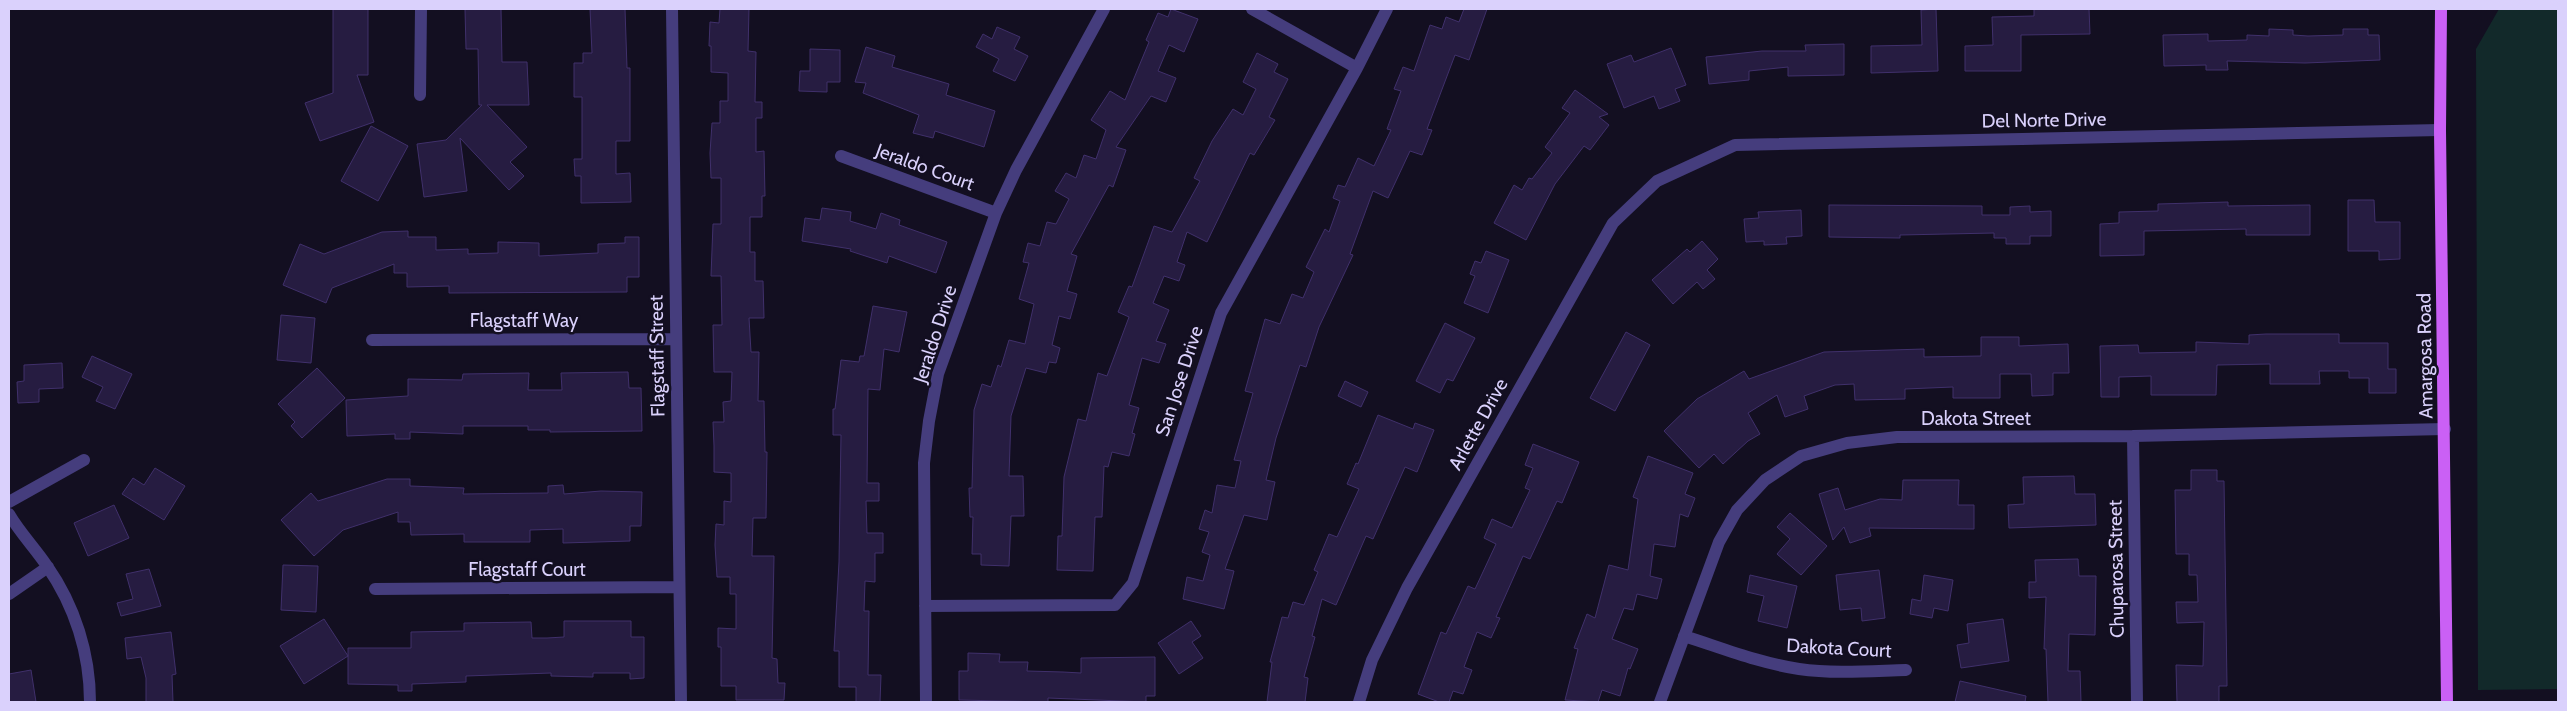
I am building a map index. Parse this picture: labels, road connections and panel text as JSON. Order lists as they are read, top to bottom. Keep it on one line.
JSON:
{"streets":{"main road":["Amargosa Road"],"street":["Del Norte Drive","Jeraldo Court","Flagstaff Way","Jeraldo Drive","Flagstaff Street","San Jose Drive","Dakota Street","Arlette Drive","Flagstaff Court","Chuparosa Street","Dakota Court"]},"crossings":[["Del Norte Drive","Amargosa Road"],["Del Norte Drive","Arlette Drive"],["Jeraldo Court","Jeraldo Drive"],["Flagstaff Way","Flagstaff Street"],["Jeraldo Drive","San Jose Drive"],["Flagstaff Street","Flagstaff Court"],["Amargosa Road","Dakota Street"],["Dakota Street","Chuparosa Street"],["Dakota Street","Dakota Court"]]}
